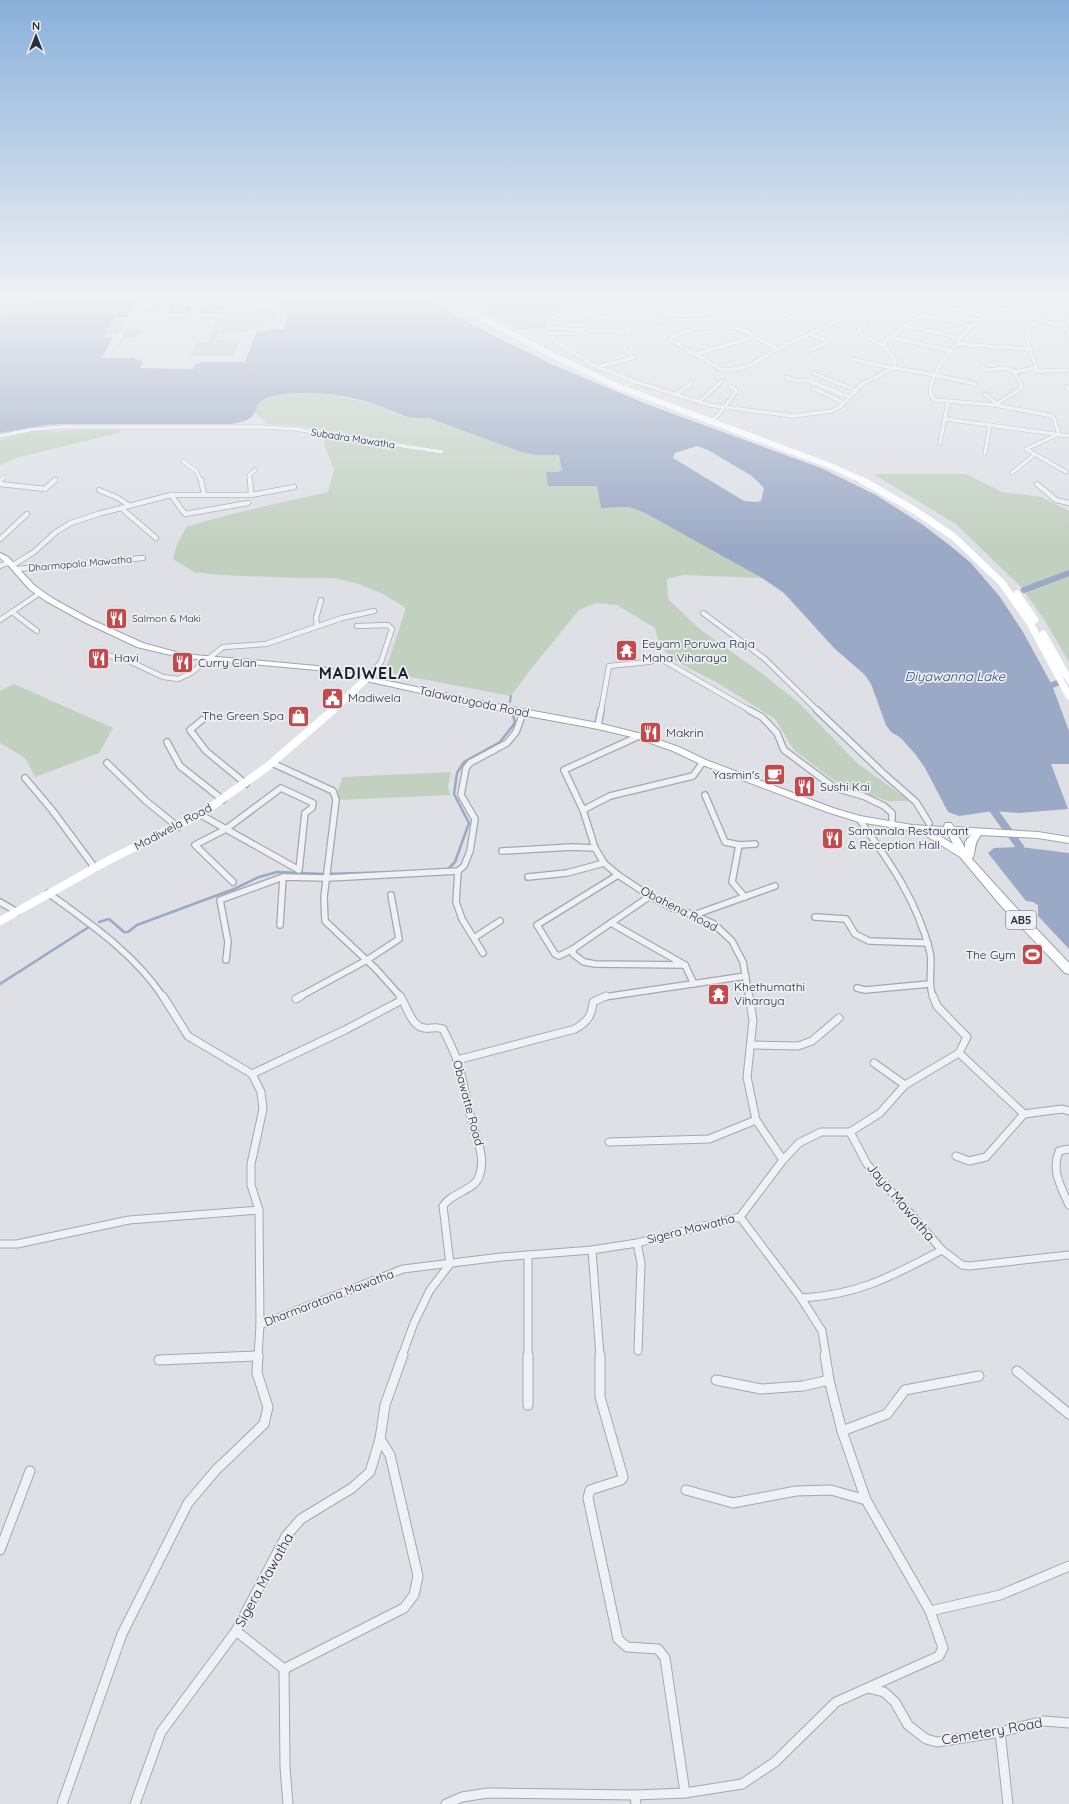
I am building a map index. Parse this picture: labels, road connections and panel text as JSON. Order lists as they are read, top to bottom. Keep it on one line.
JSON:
{"streets":{"main road":["Talawatugoda Road","Madiwela Road","AB5"],"street":["Subadra Mawatha","Dharmapala Mawatha","Obahena Road","Obawatte Road","Jaya Mawatha","Sigera Mawatha","Dharmaratana Mawatha","Cemetery Road"]},"crossings":[["Dharmapala Mawatha","Talawatugoda Road"],["Talawatugoda Road","Madiwela Road"],["Talawatugoda Road","Obahena Road"],["Talawatugoda Road","AB5"],["Obahena Road","Sigera Mawatha"],["Obawatte Road","Sigera Mawatha"],["Jaya Mawatha","Sigera Mawatha"],["Sigera Mawatha","Dharmaratana Mawatha"]],"districts":["MADIWELA"],"water":["Diyawanna Lake"],"places":{"restaurant":["Salmon & Maki","Havi","Curry Clan","Makrin","Sushi Kai","Samanala Restaurant & Reception Hall"],"temple":["Eeyam Poruwa Raja Maha Viharaya","Khethumathi Viharaya"],"public building":["Madiwela"],"shop":["The Green Spa"],"cafe":["Yasmin's"],"sports":["The Gym"]},"north":"top"}
